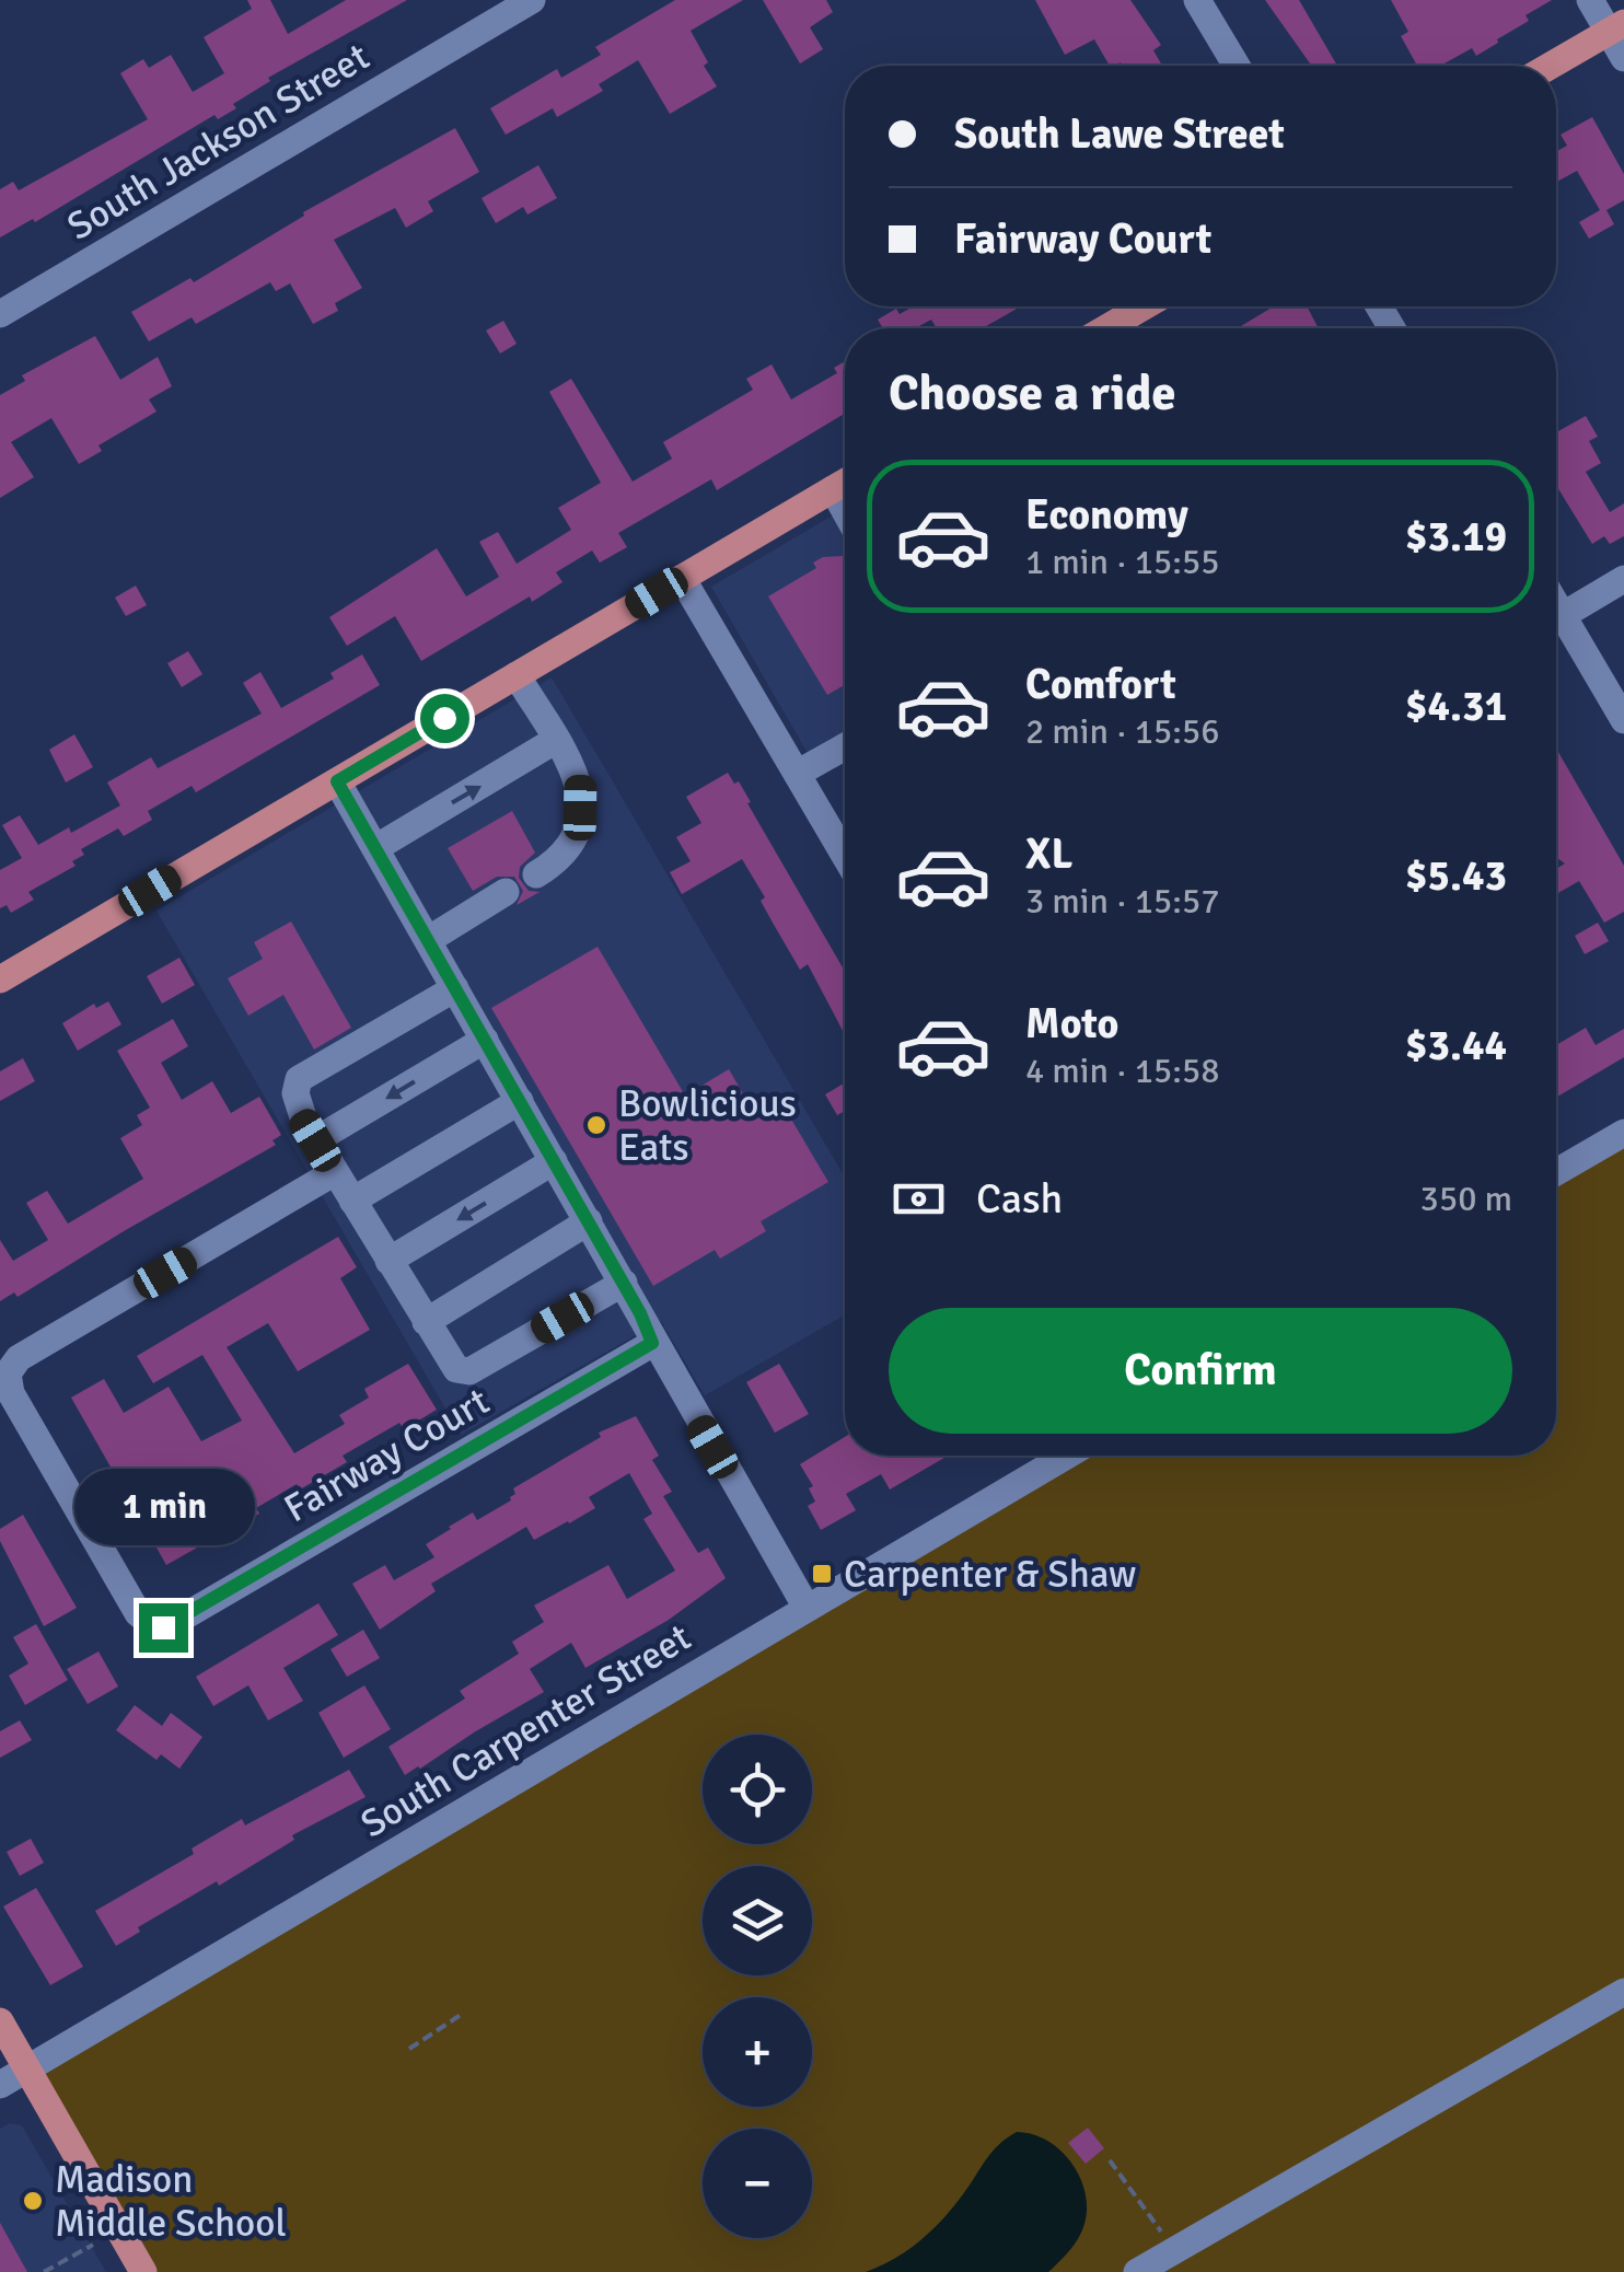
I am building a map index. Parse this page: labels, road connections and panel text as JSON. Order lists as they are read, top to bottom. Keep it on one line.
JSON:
{"streets":{"street":["South Jackson Street","Fairway Court","South Carpenter Street"]},"places":{"other":["Bowlicious Eats","Madison Middle School"],"transit":["Carpenter & Shaw"]},"page":{"banner":["South Lawe Street","Fairway Court"],"heading":"Choose a ride","list":[{"name":"Economy","note":"1 min · 15:55","value":"$3.19"},{"name":"Comfort","note":"2 min · 15:56","value":"$4.31"},{"name":"XL","note":"3 min · 15:57","value":"$5.43"},{"name":"Moto","note":"4 min · 15:58","value":"$3.44"}],"pay":["Cash","350 m"],"buttons":"Confirm","bubble":"1 min","map_buttons":["+","−"]}}
